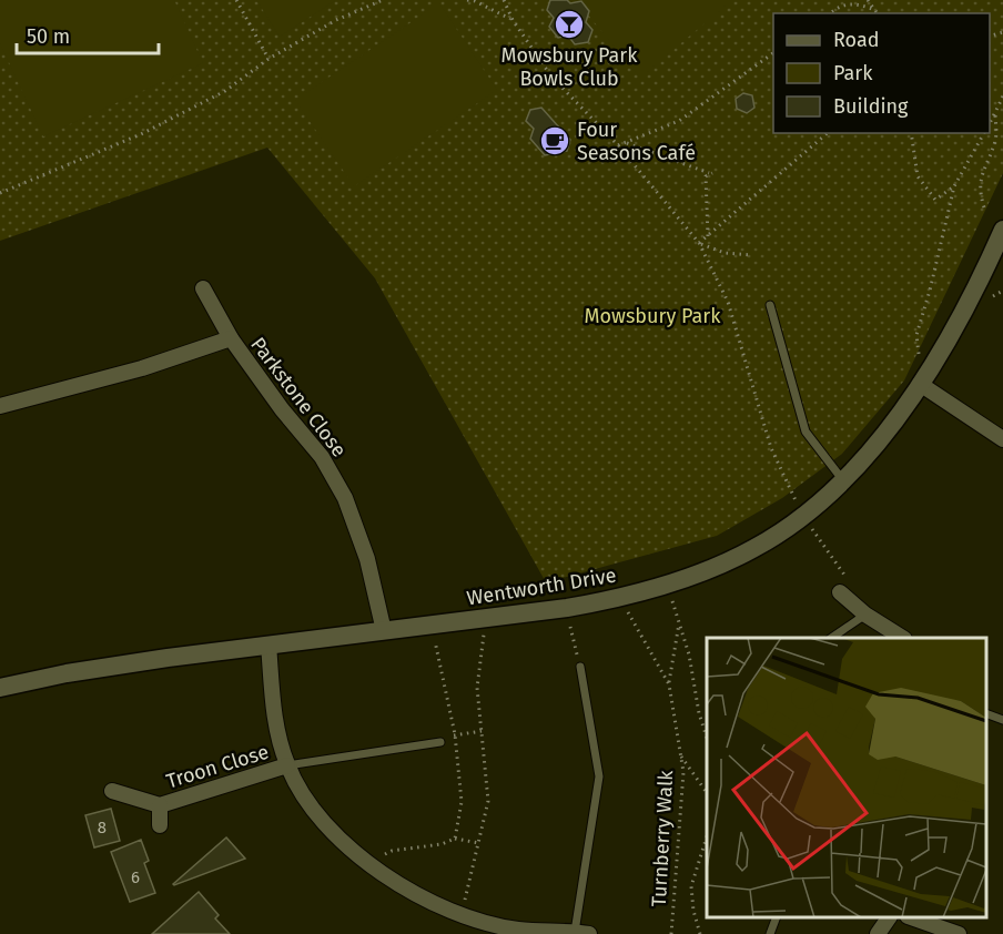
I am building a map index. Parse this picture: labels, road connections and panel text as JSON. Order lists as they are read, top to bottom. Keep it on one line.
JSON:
{"streets":{"street":["Parkstone Close","Wentworth Drive","Troon Close"],"path":["Turnberry Walk"]},"crossings":[["Parkstone Close","Wentworth Drive"],["Wentworth Drive","Turnberry Walk"]],"parks":["Mowsbury Park"],"places":{"bar":["Mowsbury Park Bowls Club"],"cafe":["Four Seasons Café"]},"house_numbers":["8","6"],"legend":["Road","Park","Building"],"scale_bar":"50 m"}
